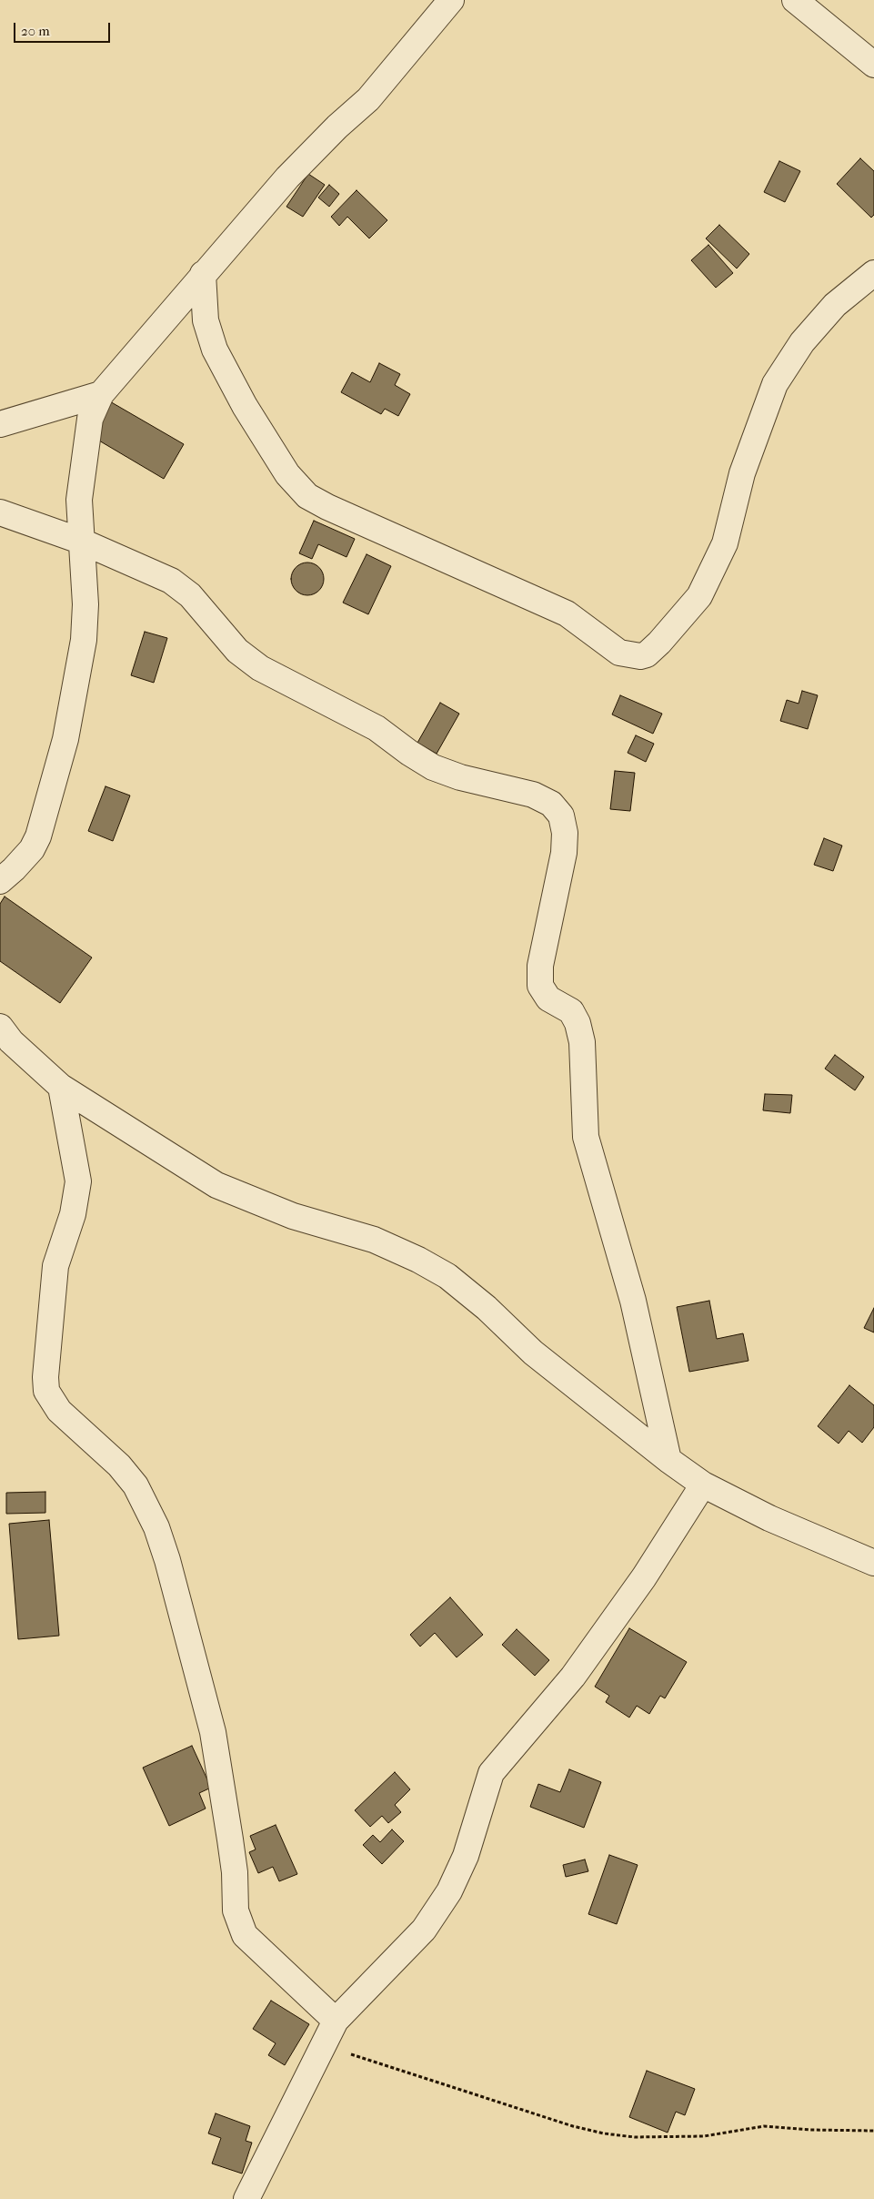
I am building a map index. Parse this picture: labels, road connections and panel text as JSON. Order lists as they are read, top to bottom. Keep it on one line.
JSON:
{"scale_bar":"20 m"}
